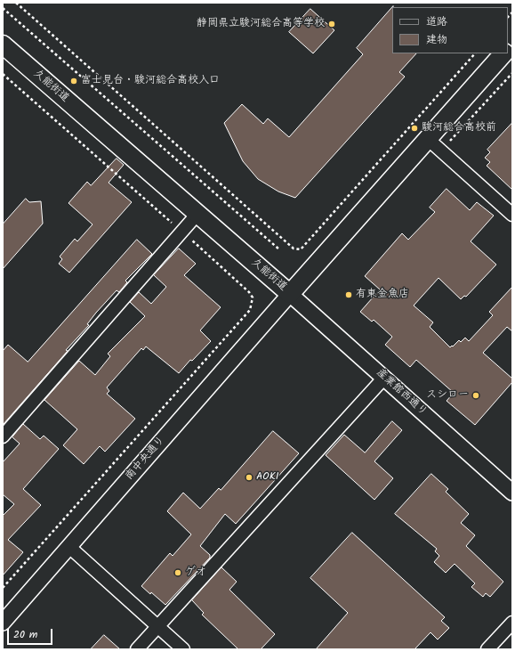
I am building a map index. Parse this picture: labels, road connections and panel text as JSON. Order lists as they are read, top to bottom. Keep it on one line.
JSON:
{"streets":{"main road":["久能街道"],"street":["産業館西通り","南中央通り"]},"crossings":[["久能街道","産業館西通り"],["久能街道","南中央通り"],["産業館西通り","南中央通り"]],"places":["静岡県立駿河総合高等学校","富士見台・駿河総合高校入口","駿河総合高校前","有東金魚店","スシロー","AOKI","ゲオ"],"legend":["道路","建物"],"scale_bar":"20 m"}
